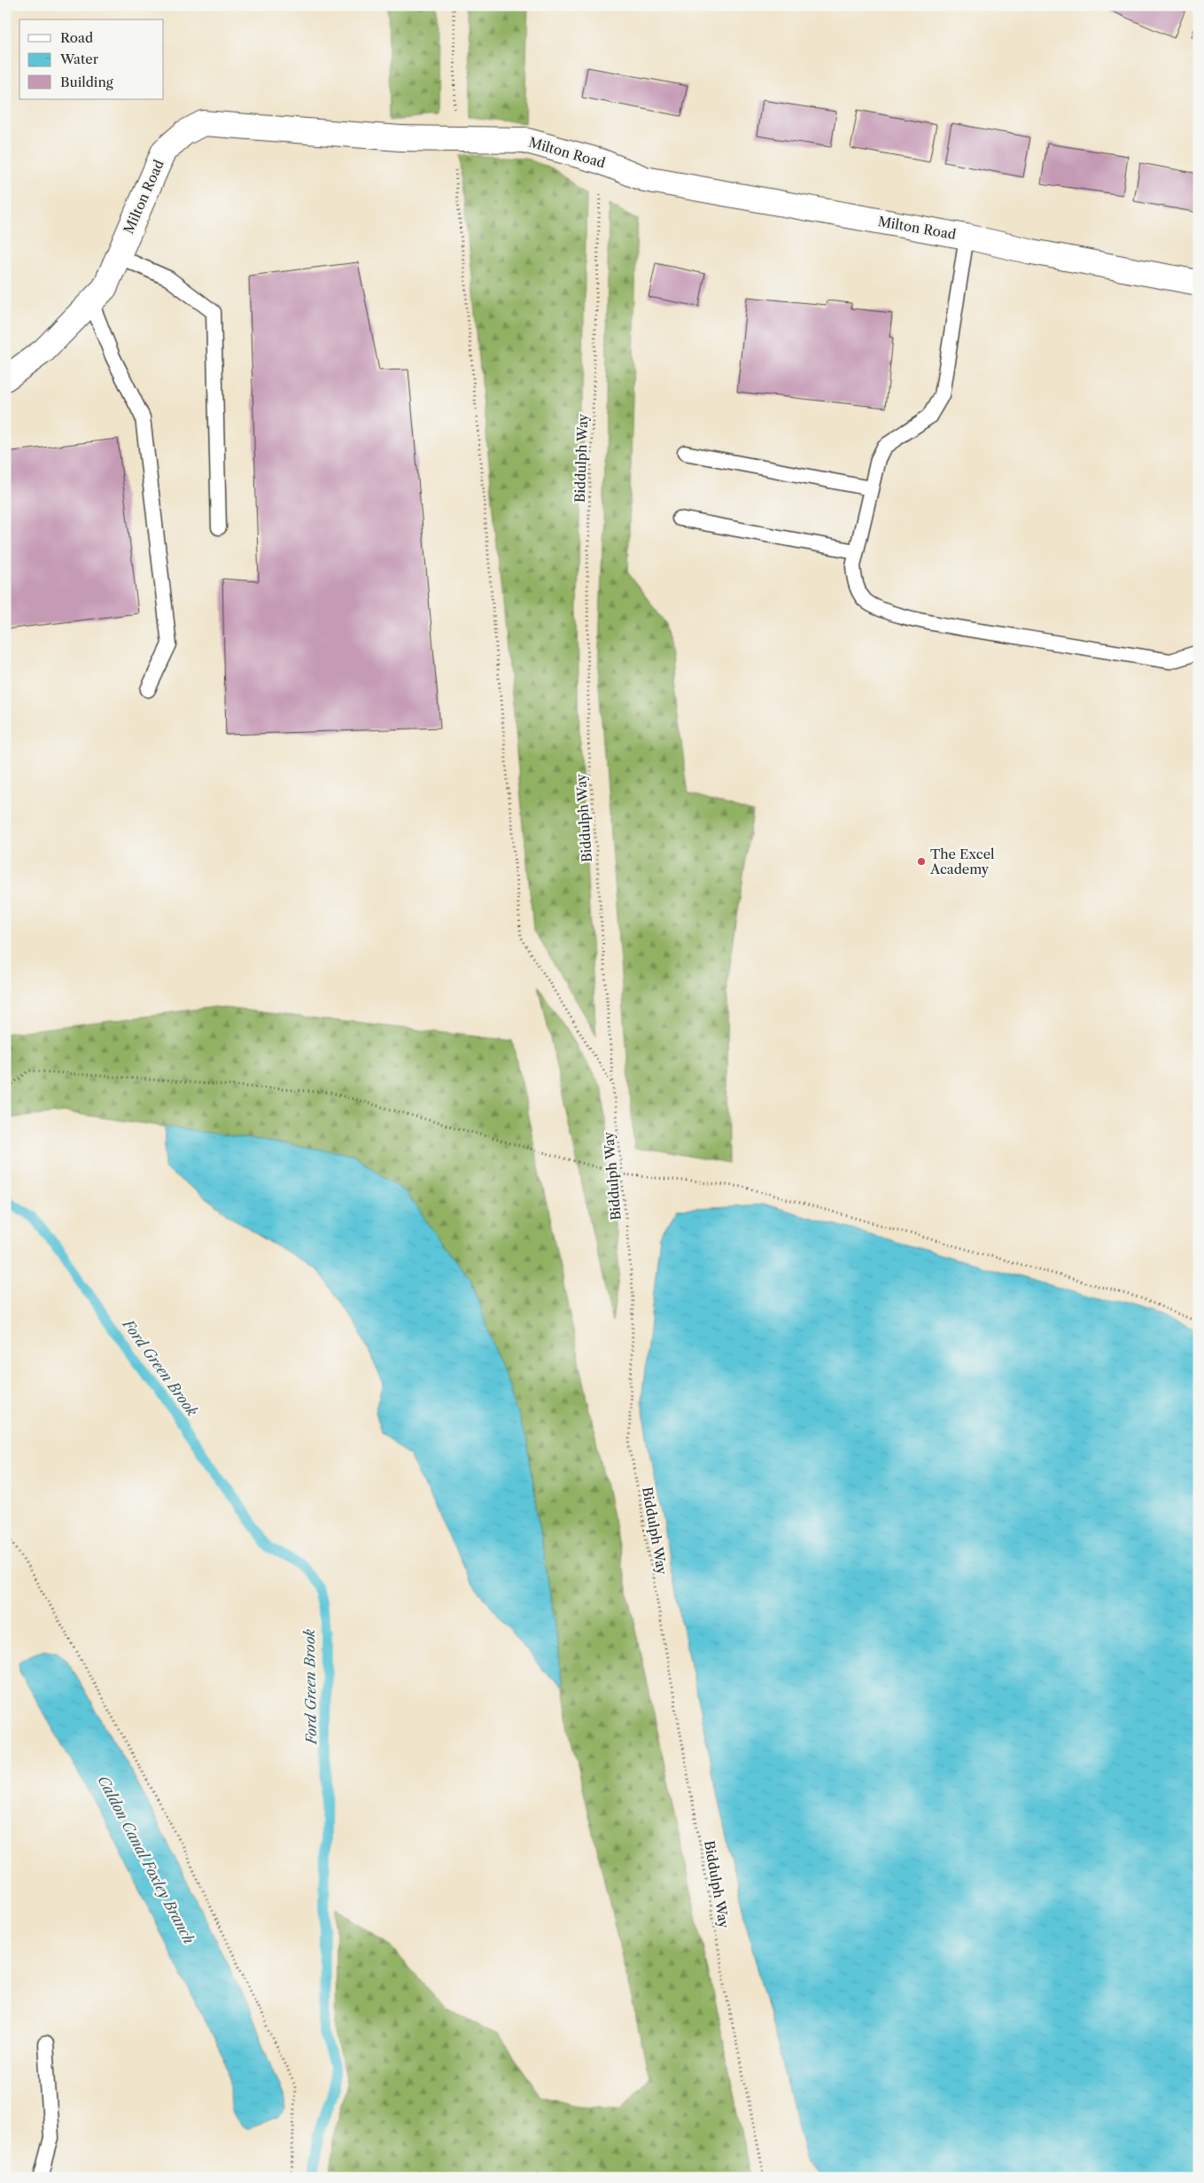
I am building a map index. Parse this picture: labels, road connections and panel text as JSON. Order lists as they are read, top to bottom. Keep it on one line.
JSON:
{"streets":{"street":["Milton Road"],"path":["Biddulph Way"]},"crossings":[["Milton Road","Biddulph Way"]],"water":["Ford Green Brook","Caldon Canal Foxley Branch"],"places":["The Excel Academy"],"legend":["Road","Water","Building"]}
